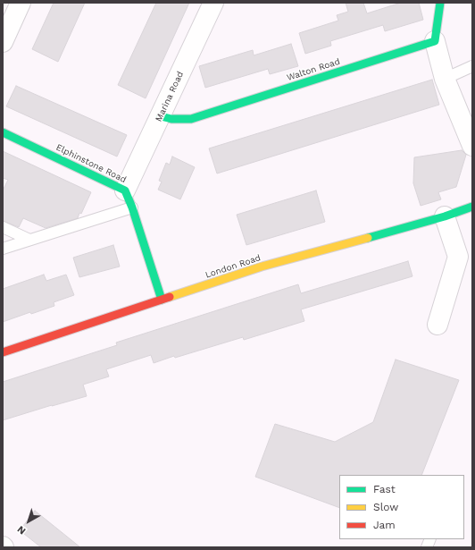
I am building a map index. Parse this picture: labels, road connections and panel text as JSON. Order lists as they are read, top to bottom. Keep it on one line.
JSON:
{"streets":{"street":["Walton Road","Marina Road","Elphinstone Road","London Road"]},"crossings":[["Walton Road","Marina Road"],["Marina Road","Elphinstone Road"]],"legend":["Fast","Slow","Jam"],"north":"bottom left"}
